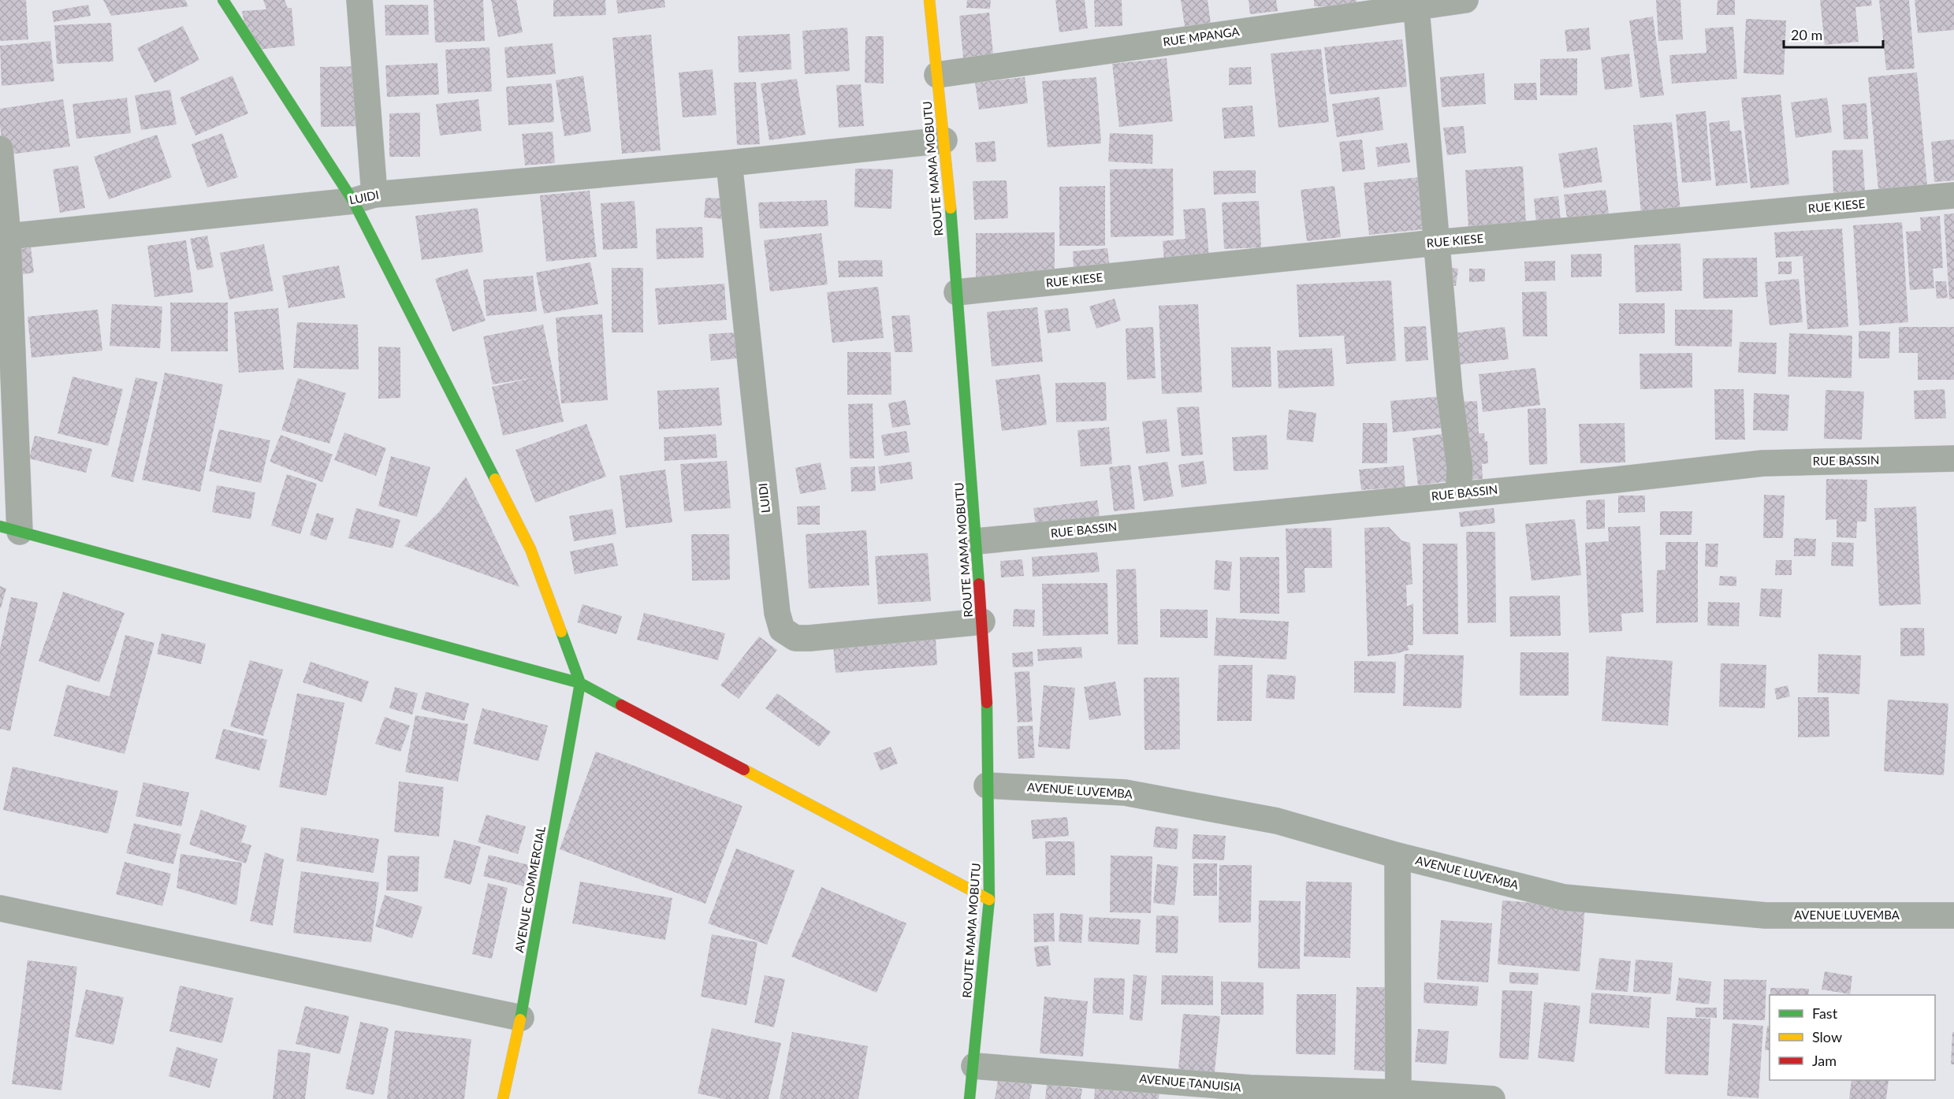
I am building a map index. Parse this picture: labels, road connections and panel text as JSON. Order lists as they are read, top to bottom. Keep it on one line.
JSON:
{"streets":{"street":["RUE MPANGA","ROUTE MAMA MOBUTU","LUIDI","RUE KIESE","RUE BASSIN","AVENUE LUVEMBA","AVENUE COMMERCIAL","AVENUE TANUISIA"]},"crossings":[["RUE MPANGA","ROUTE MAMA MOBUTU"],["ROUTE MAMA MOBUTU","LUIDI"],["ROUTE MAMA MOBUTU","RUE KIESE"],["ROUTE MAMA MOBUTU","RUE BASSIN"],["ROUTE MAMA MOBUTU","AVENUE LUVEMBA"],["ROUTE MAMA MOBUTU","AVENUE TANUISIA"]],"legend":["Fast","Slow","Jam"],"scale_bar":"20 m"}
